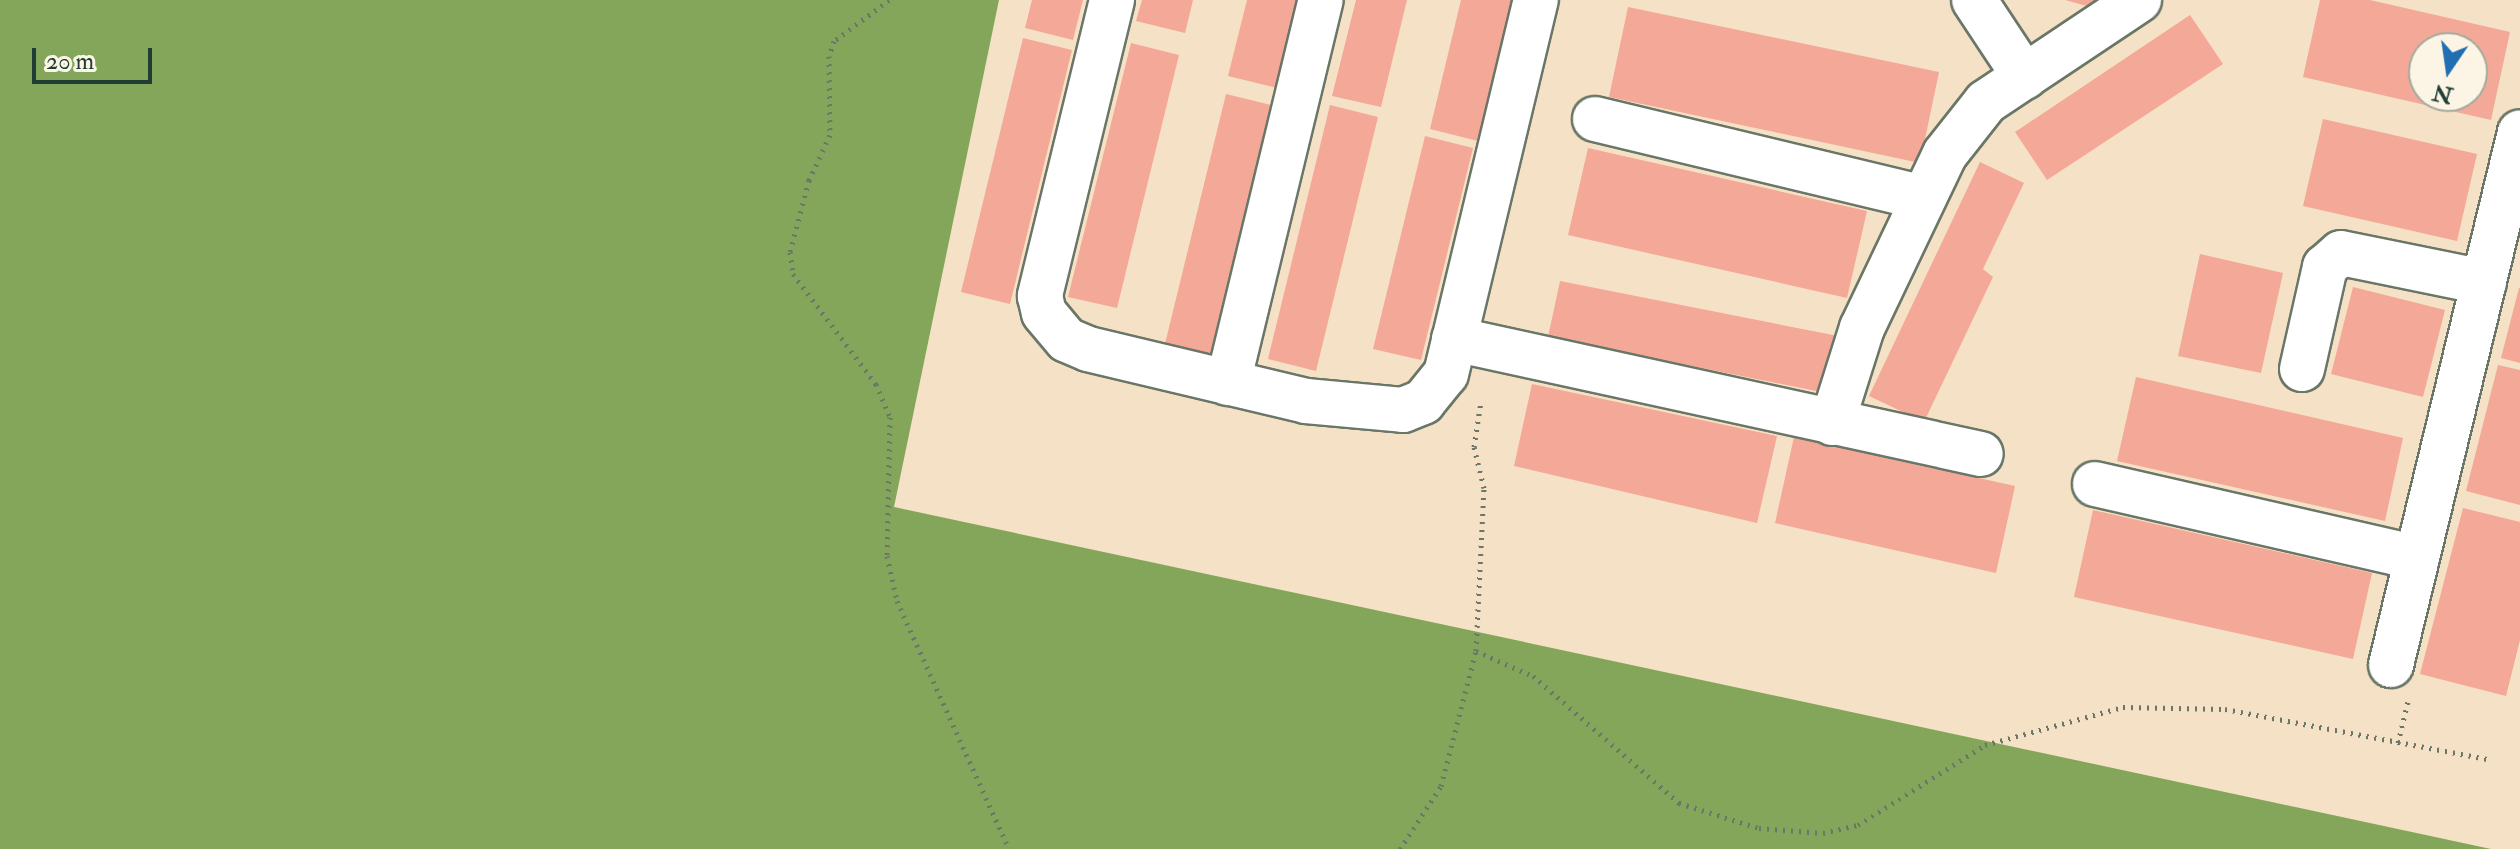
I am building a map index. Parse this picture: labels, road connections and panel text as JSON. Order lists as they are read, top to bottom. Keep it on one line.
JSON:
{"scale_bar":"20 m","north":"bottom"}
